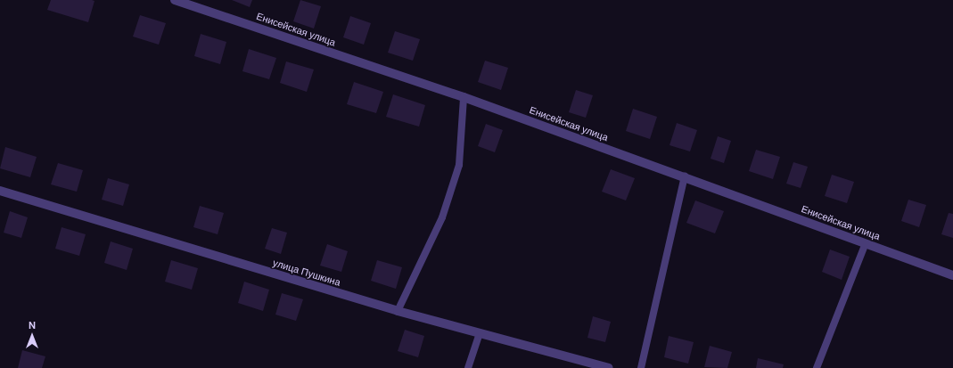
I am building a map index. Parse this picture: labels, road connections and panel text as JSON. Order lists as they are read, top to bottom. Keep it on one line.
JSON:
{"streets":{"street":["Енисейская улица","улица Пушкина"]},"north":"top"}
